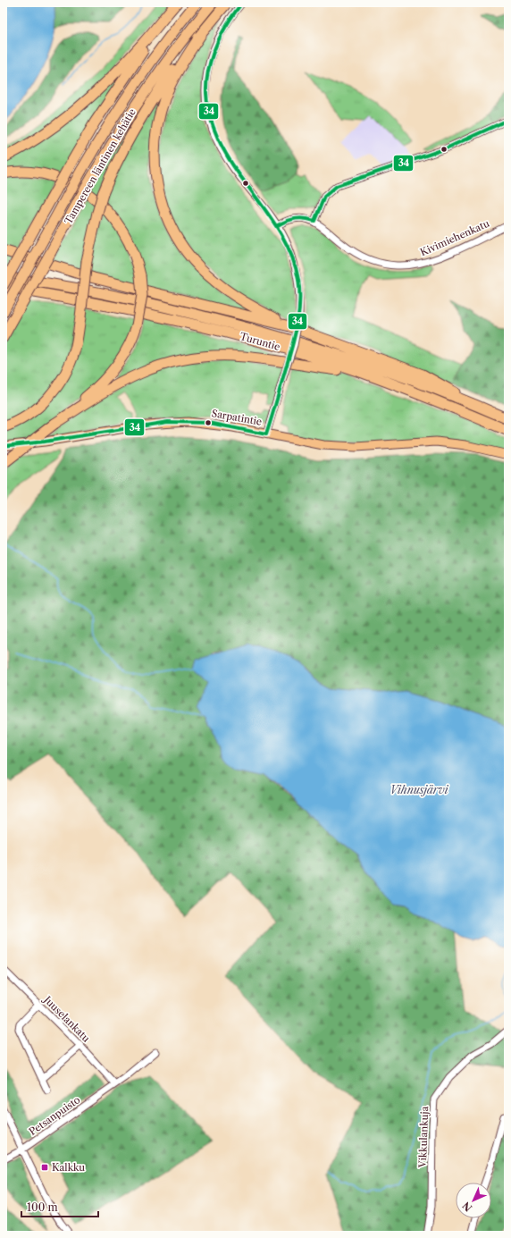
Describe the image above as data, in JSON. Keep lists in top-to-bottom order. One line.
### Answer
{"streets":{"highway":["Tampereen läntinen kehätie","Turuntie"],"main road":["Sarpatintie"],"street":["Kivimiehenkatu","Juuselankatu","Petsanpuisto","Vikkulankuja"]},"crossings":[["Juuselankatu","Petsanpuisto"]],"water":["Vihnusjärvi"],"places":{"transit":["Kalkku"]},"lines":["transit line 34"],"scale_bar":"100 m","north":"bottom left"}
